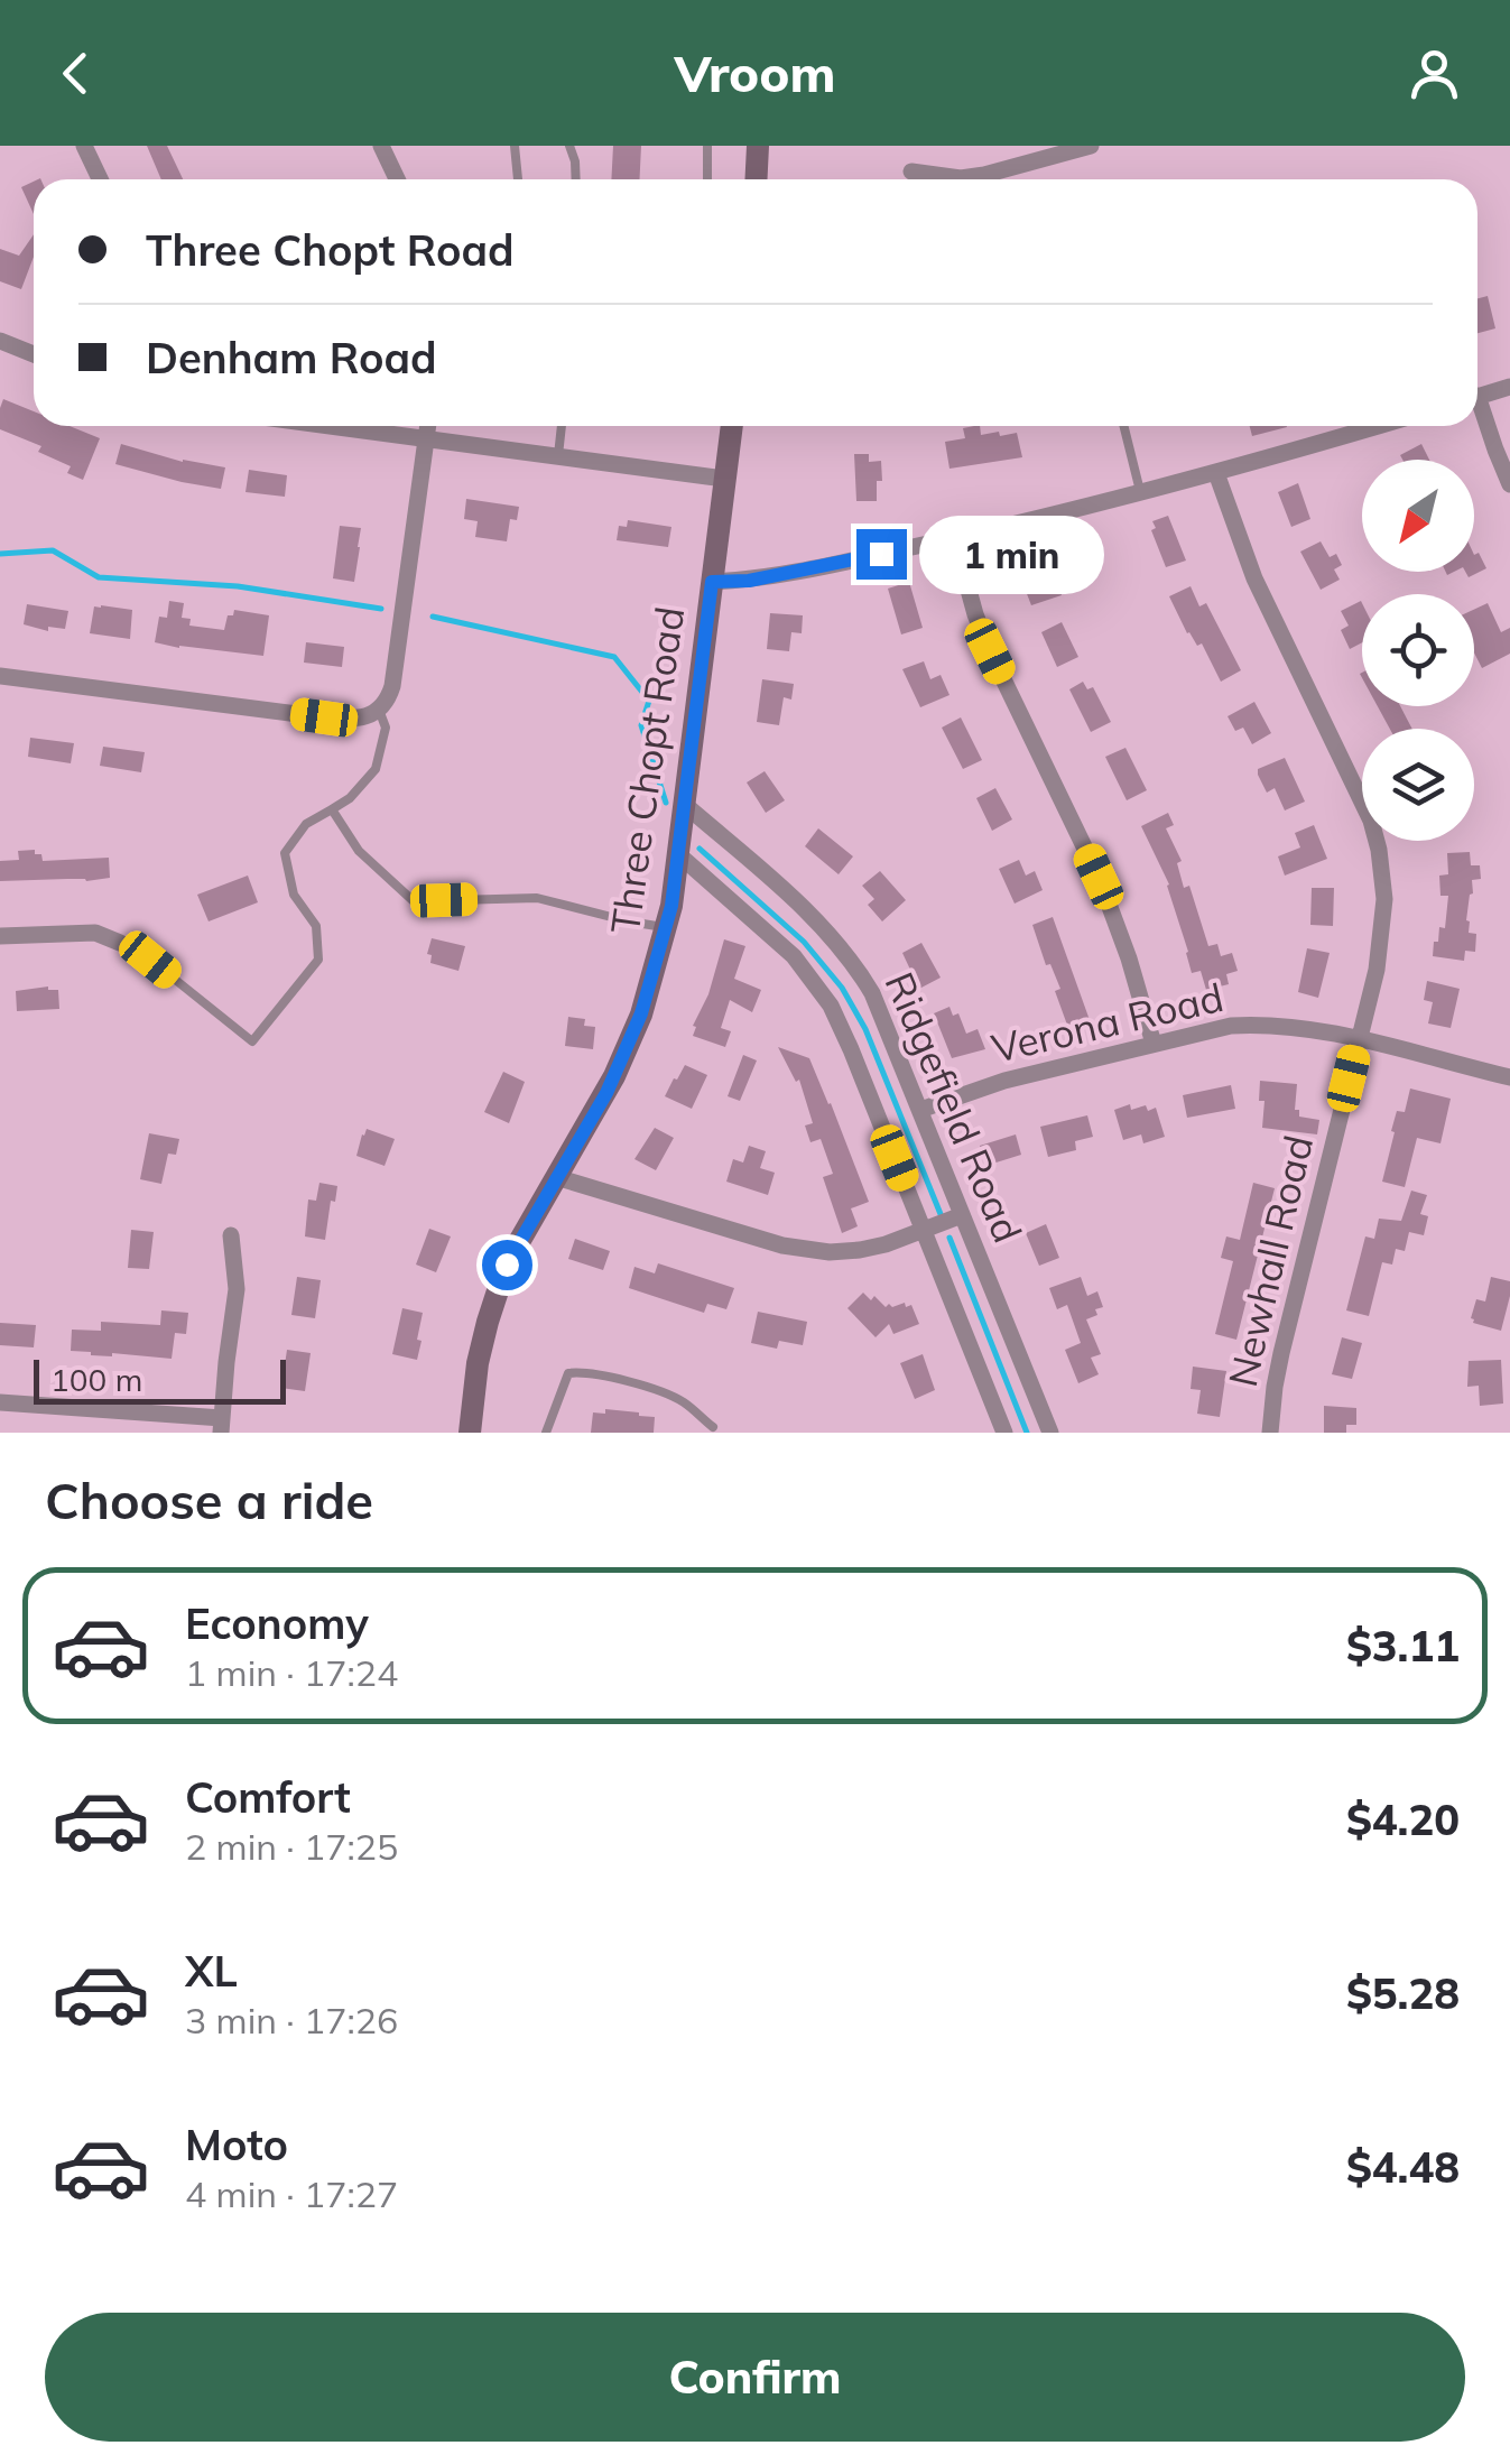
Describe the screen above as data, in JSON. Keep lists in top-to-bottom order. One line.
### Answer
{"streets":{"main road":["Three Chopt Road"],"street":["Verona Road","Ridgefield Road","Newhall Road"]},"crossings":[["Three Chopt Road","Ridgefield Road"],["Verona Road","Ridgefield Road"],["Verona Road","Newhall Road"]],"scale_bar":"100 m","north":"bottom left","page":{"header":"Vroom","banner":["Three Chopt Road","Denham Road"],"bubble":"1 min","scale":"100 m","heading":"Choose a ride","list":[{"name":"Economy","note":"1 min · 17:24","value":"$3.11"},{"name":"Comfort","note":"2 min · 17:25","value":"$4.20"},{"name":"XL","note":"3 min · 17:26","value":"$5.28"},{"name":"Moto","note":"4 min · 17:27","value":"$4.48"}],"buttons":"Confirm"}}
